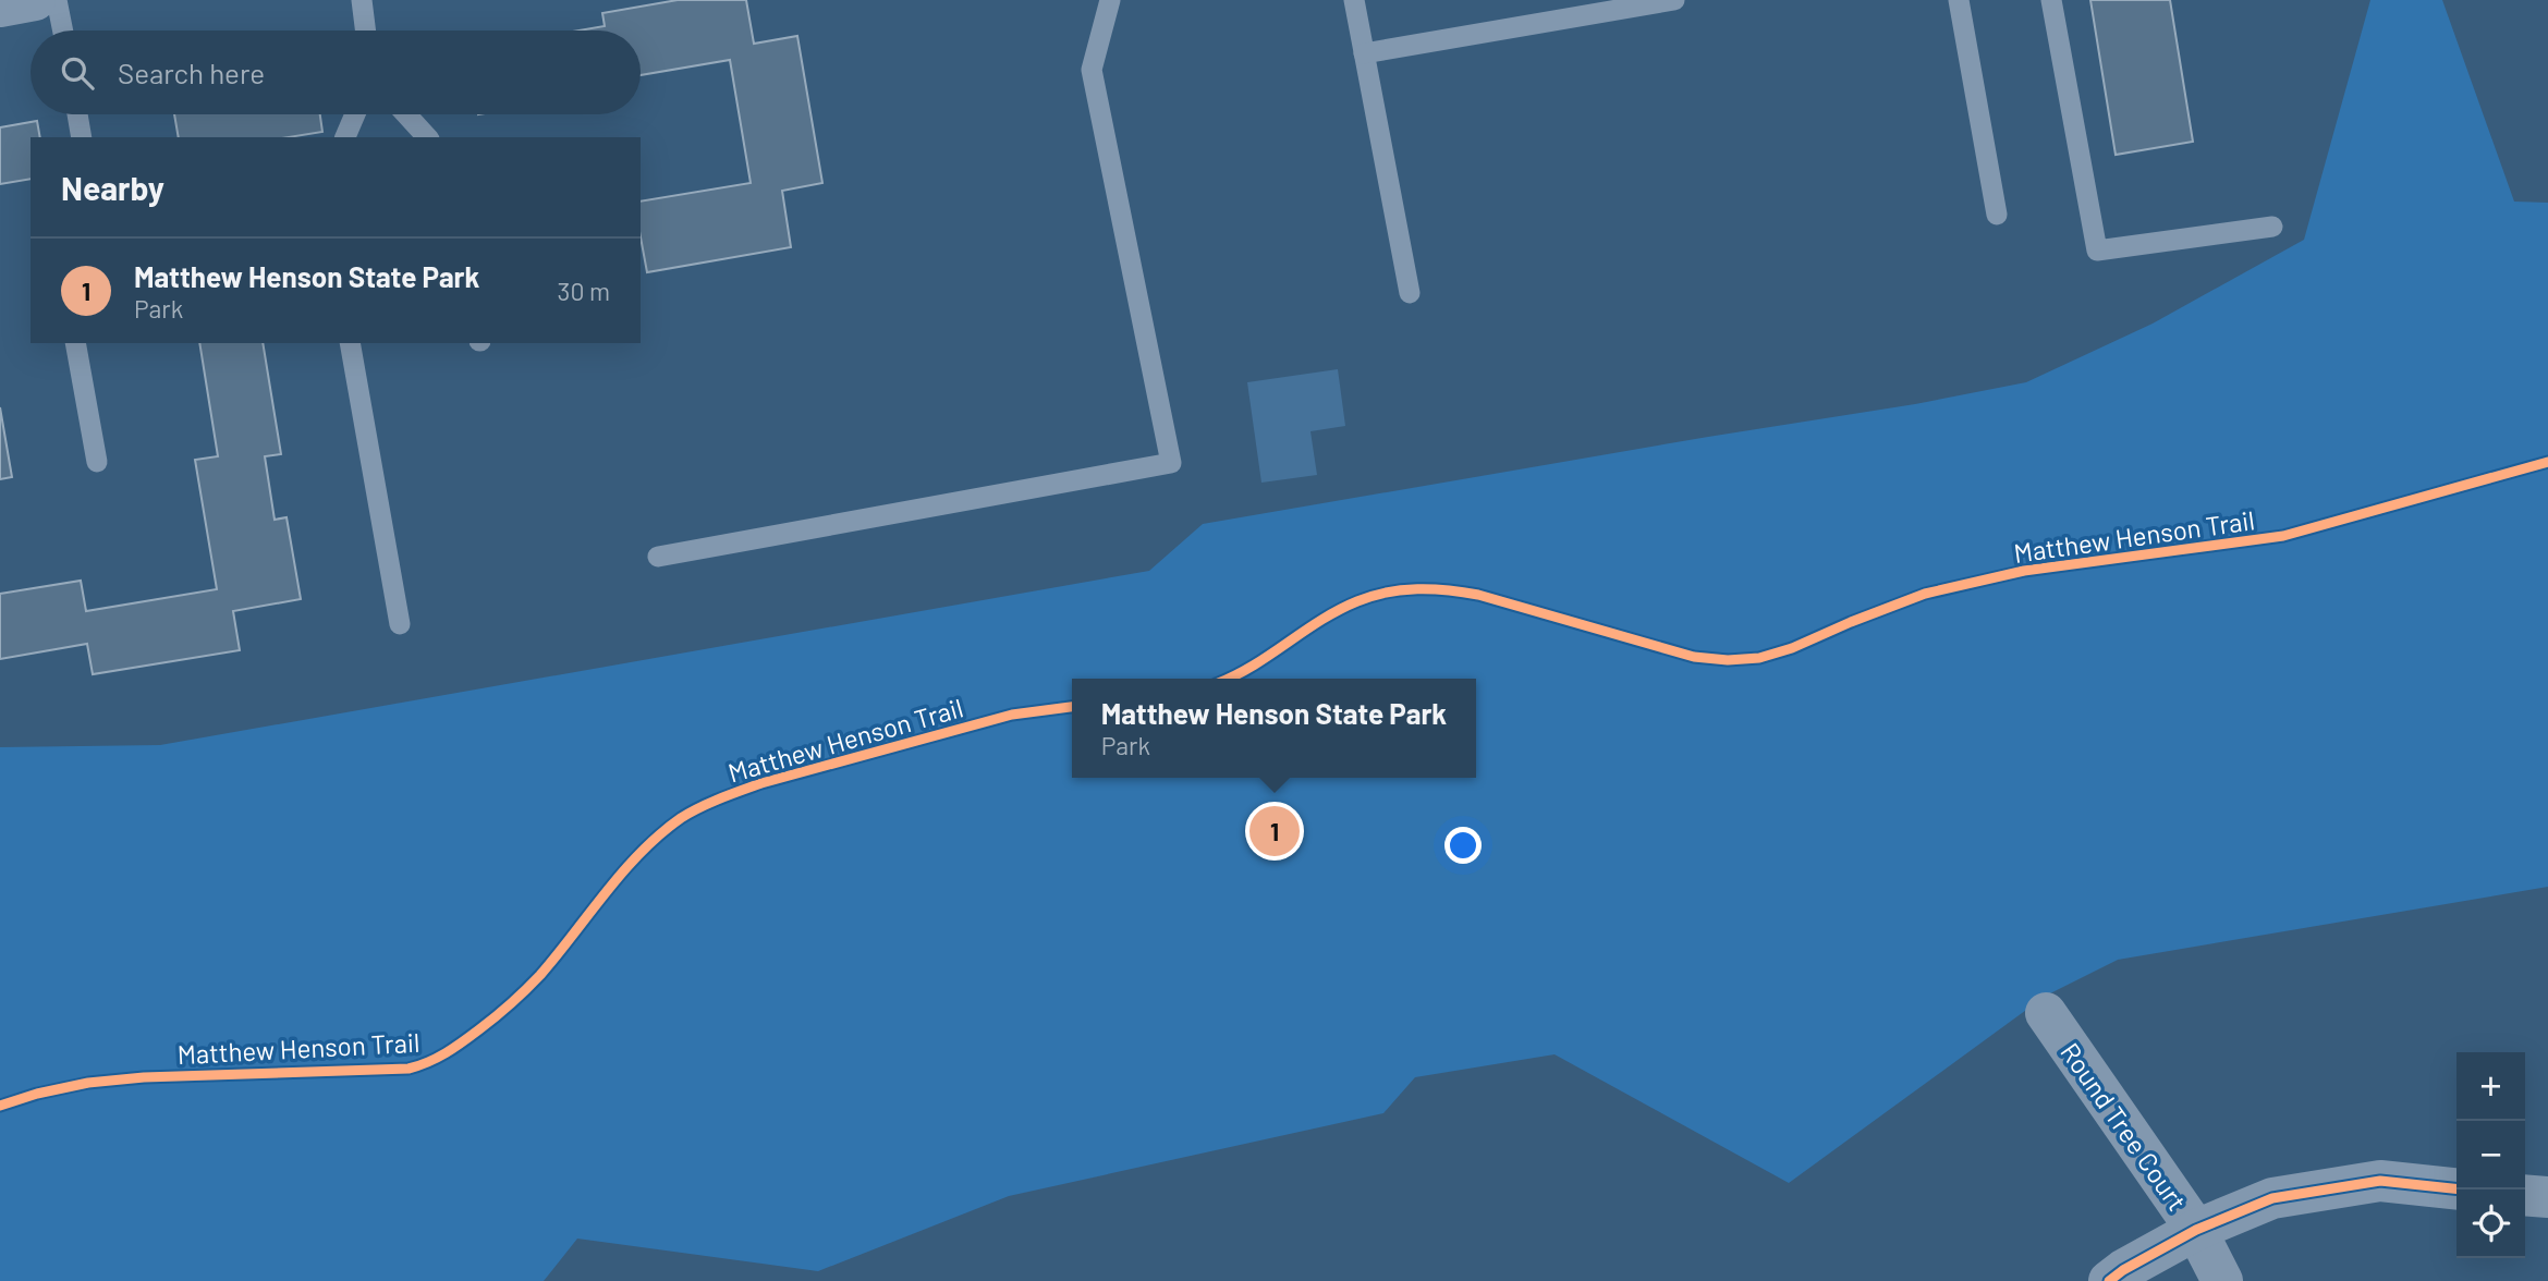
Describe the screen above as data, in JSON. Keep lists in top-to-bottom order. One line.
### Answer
{"streets":{"street":["Round Tree Court"],"cycle path":["Matthew Henson Trail"]},"page":{"search":"Search here","heading":"Nearby","list":[{"mark":"1","name":"Matthew Henson State Park","note":"Park","value":"30 m"}],"popup":["Matthew Henson State Park","Park"],"pins":"1","map_buttons":["+","−"]}}
